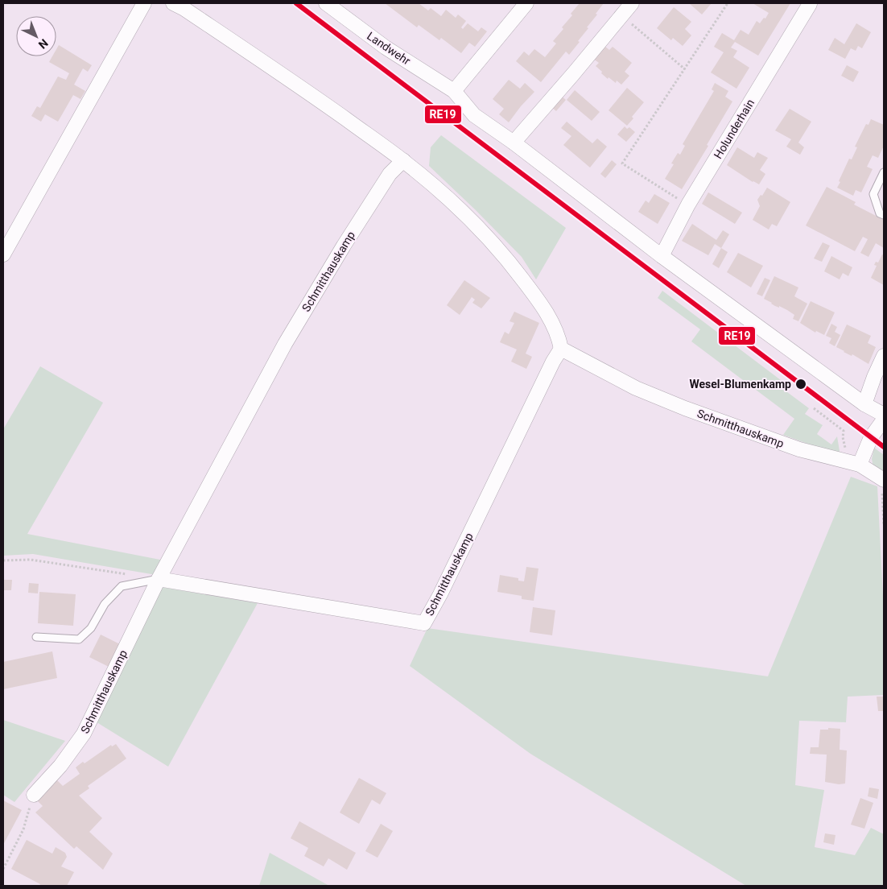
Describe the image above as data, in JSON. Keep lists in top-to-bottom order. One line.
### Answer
{"streets":{"street":["Landwehr","Holunderhain","Schmitthauskamp"]},"places":["Wesel-Blumenkamp"],"lines":["transit line RE19"],"north":"bottom right"}
